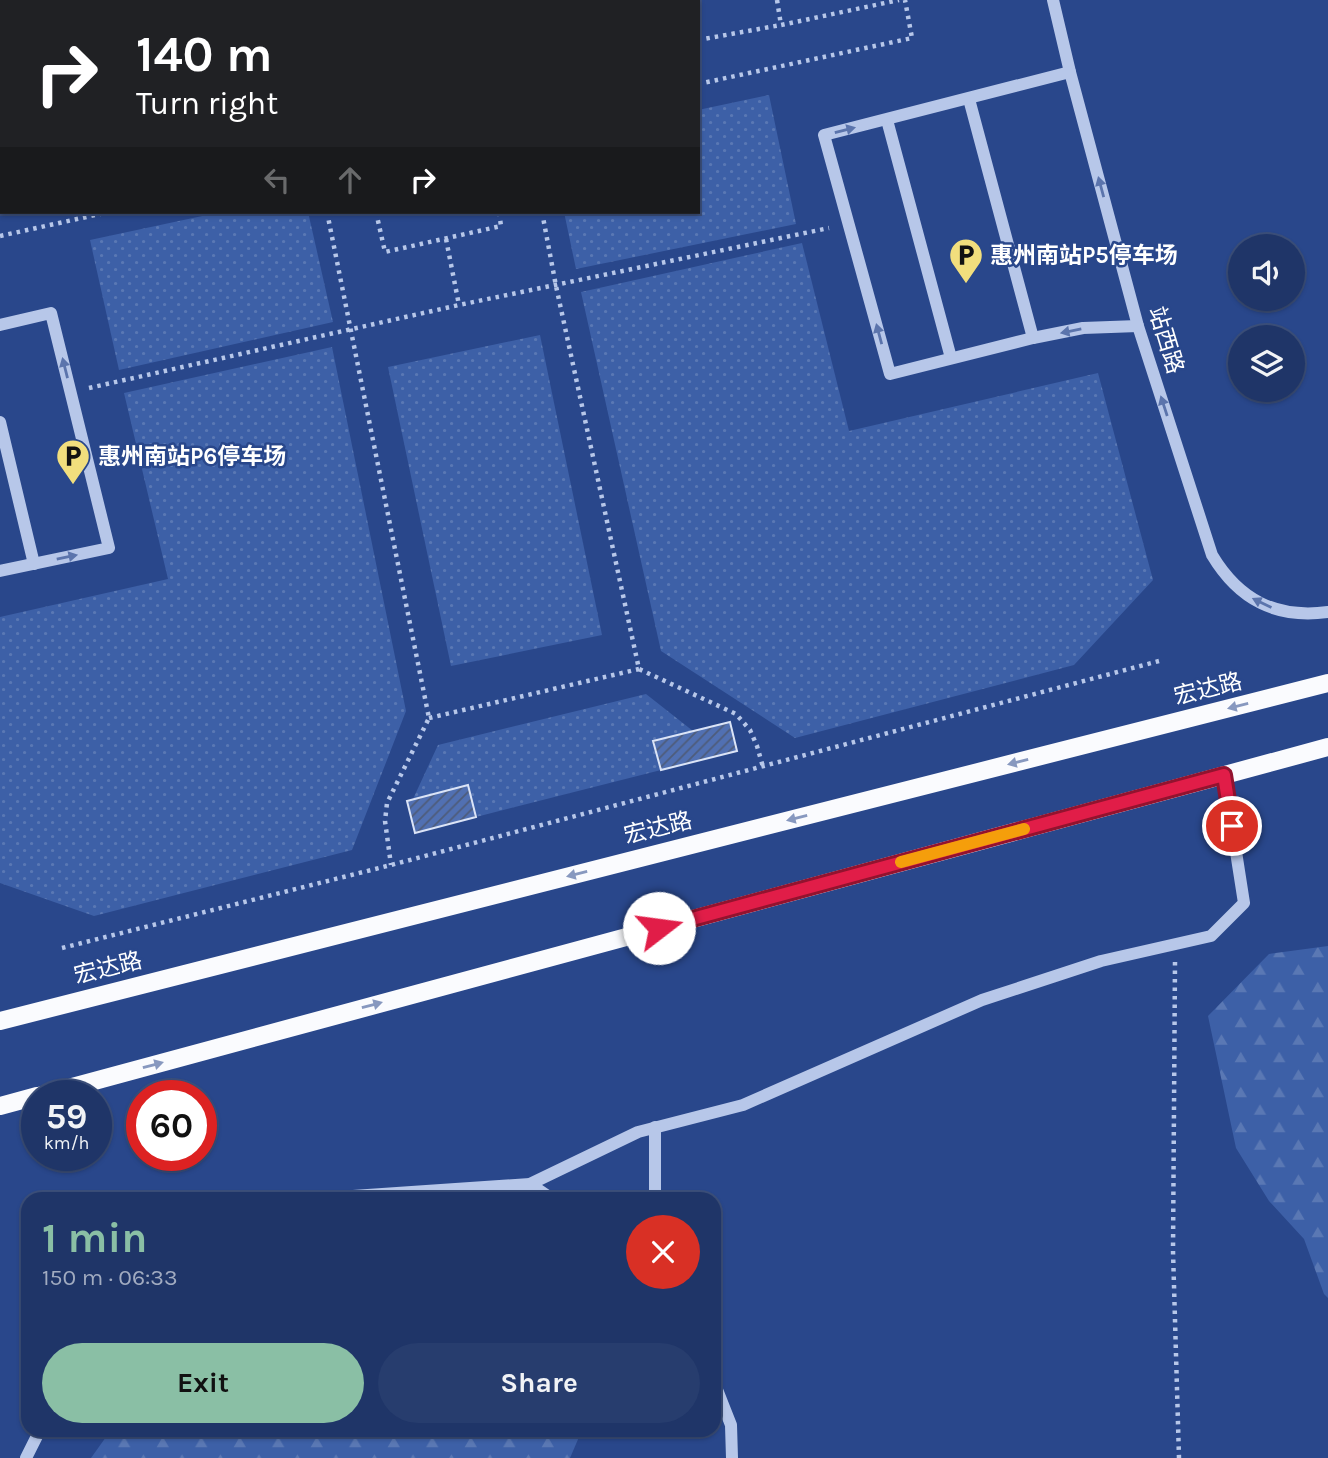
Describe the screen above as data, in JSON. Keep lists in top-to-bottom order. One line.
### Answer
{"streets":{"main road":["宏达路"],"street":["站西路"]},"places":{"parking":["惠州南站P5停车场","惠州南站P6停车场"]},"page":{"turn":["140 m","Turn right"],"speed":"59 km/h","limit":"60","heading":["1 min","150 m · 06:33"],"buttons":["Exit","Share"]}}
